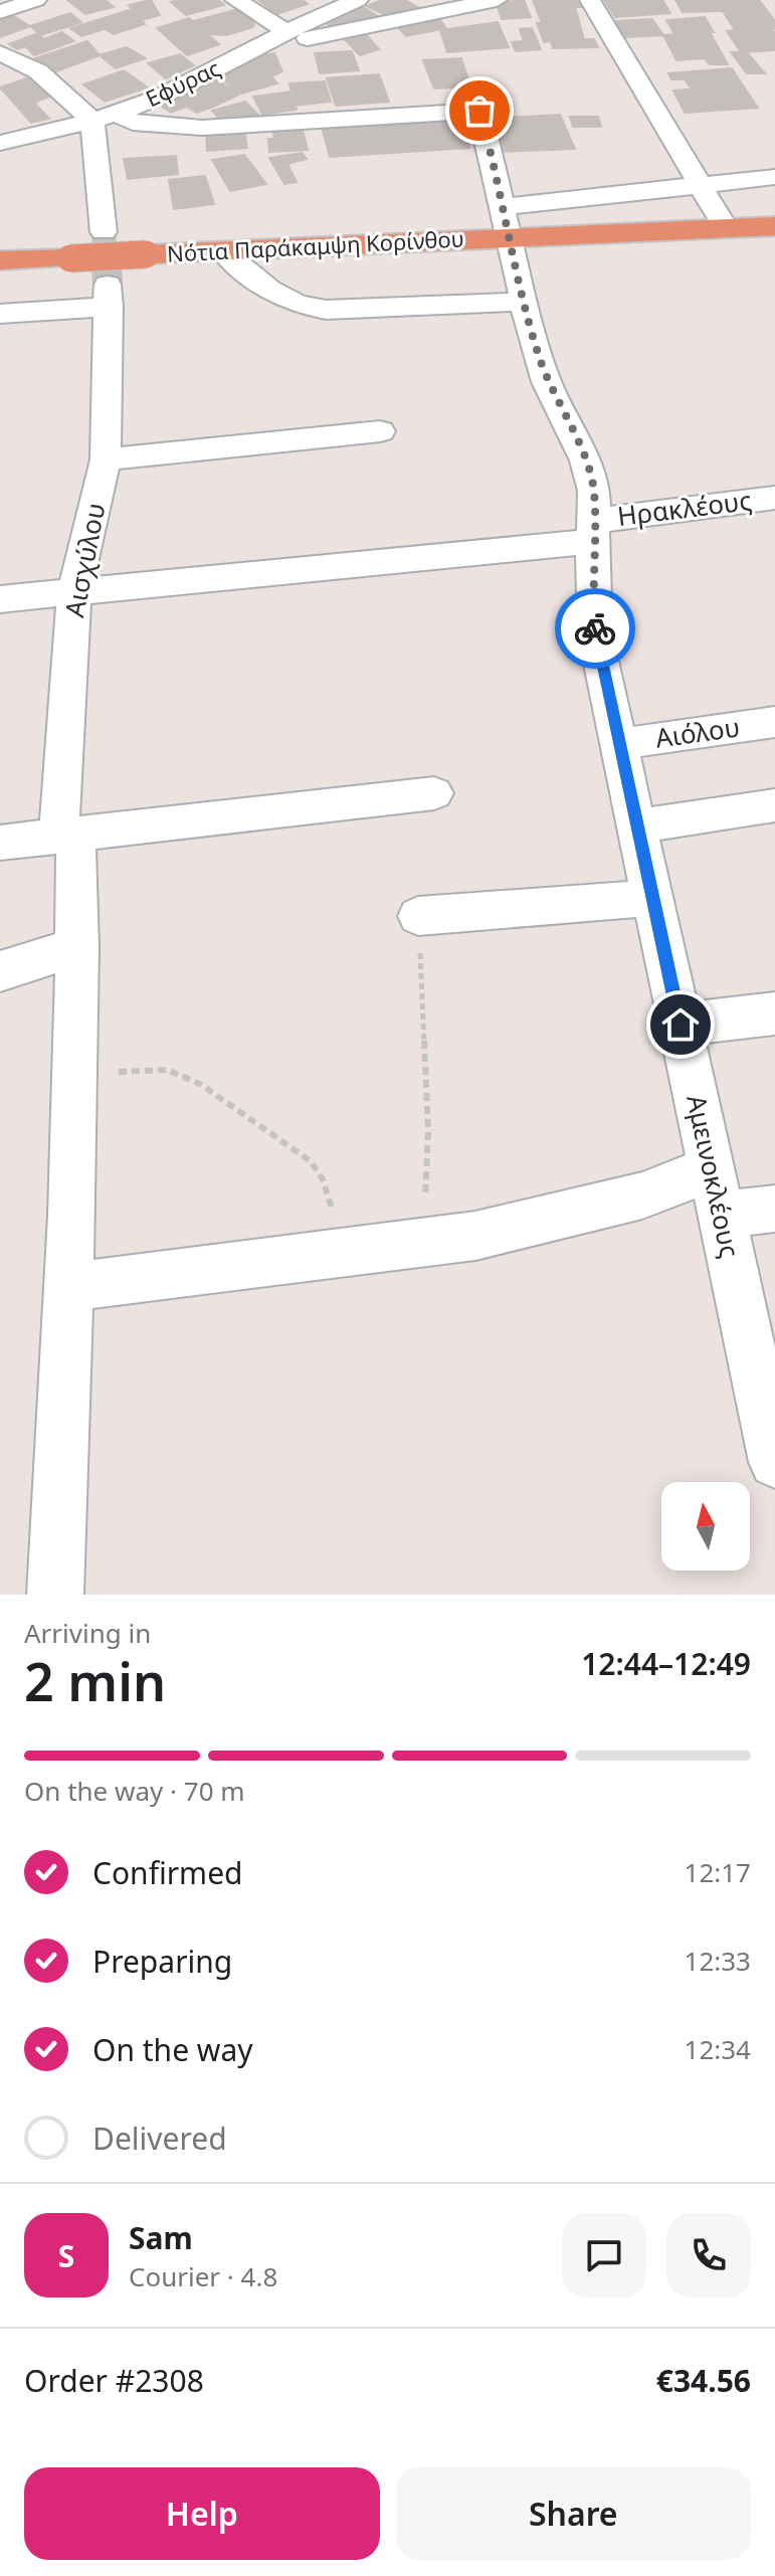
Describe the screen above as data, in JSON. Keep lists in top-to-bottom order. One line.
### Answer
{"streets":{"highway":["Νότια Παράκαμψη Κορίνθου"],"street":["Εφύρας","Ηρακλέους","Αισχύλου","Αιόλου","Αμεινοκλέους"]},"crossings":[["Εφύρας","Αμεινοκλέους"],["Νότια Παράκαμψη Κορίνθου","Αμεινοκλέους"],["Ηρακλέους","Αισχύλου"],["Ηρακλέους","Αμεινοκλέους"],["Αιόλου","Αμεινοκλέους"]],"north":"top","page":{"heading":["2 min","Arriving in","12:44–12:49"],"panel":["Sam","Courier · 4.8","Order #2308","€34.56"],"bar":"On the way · 70 m","list":[["Confirmed","12:17"],["Preparing","12:33"],["On the way","12:34"],"Delivered"],"round":"S","buttons":["Help","Share"]}}
